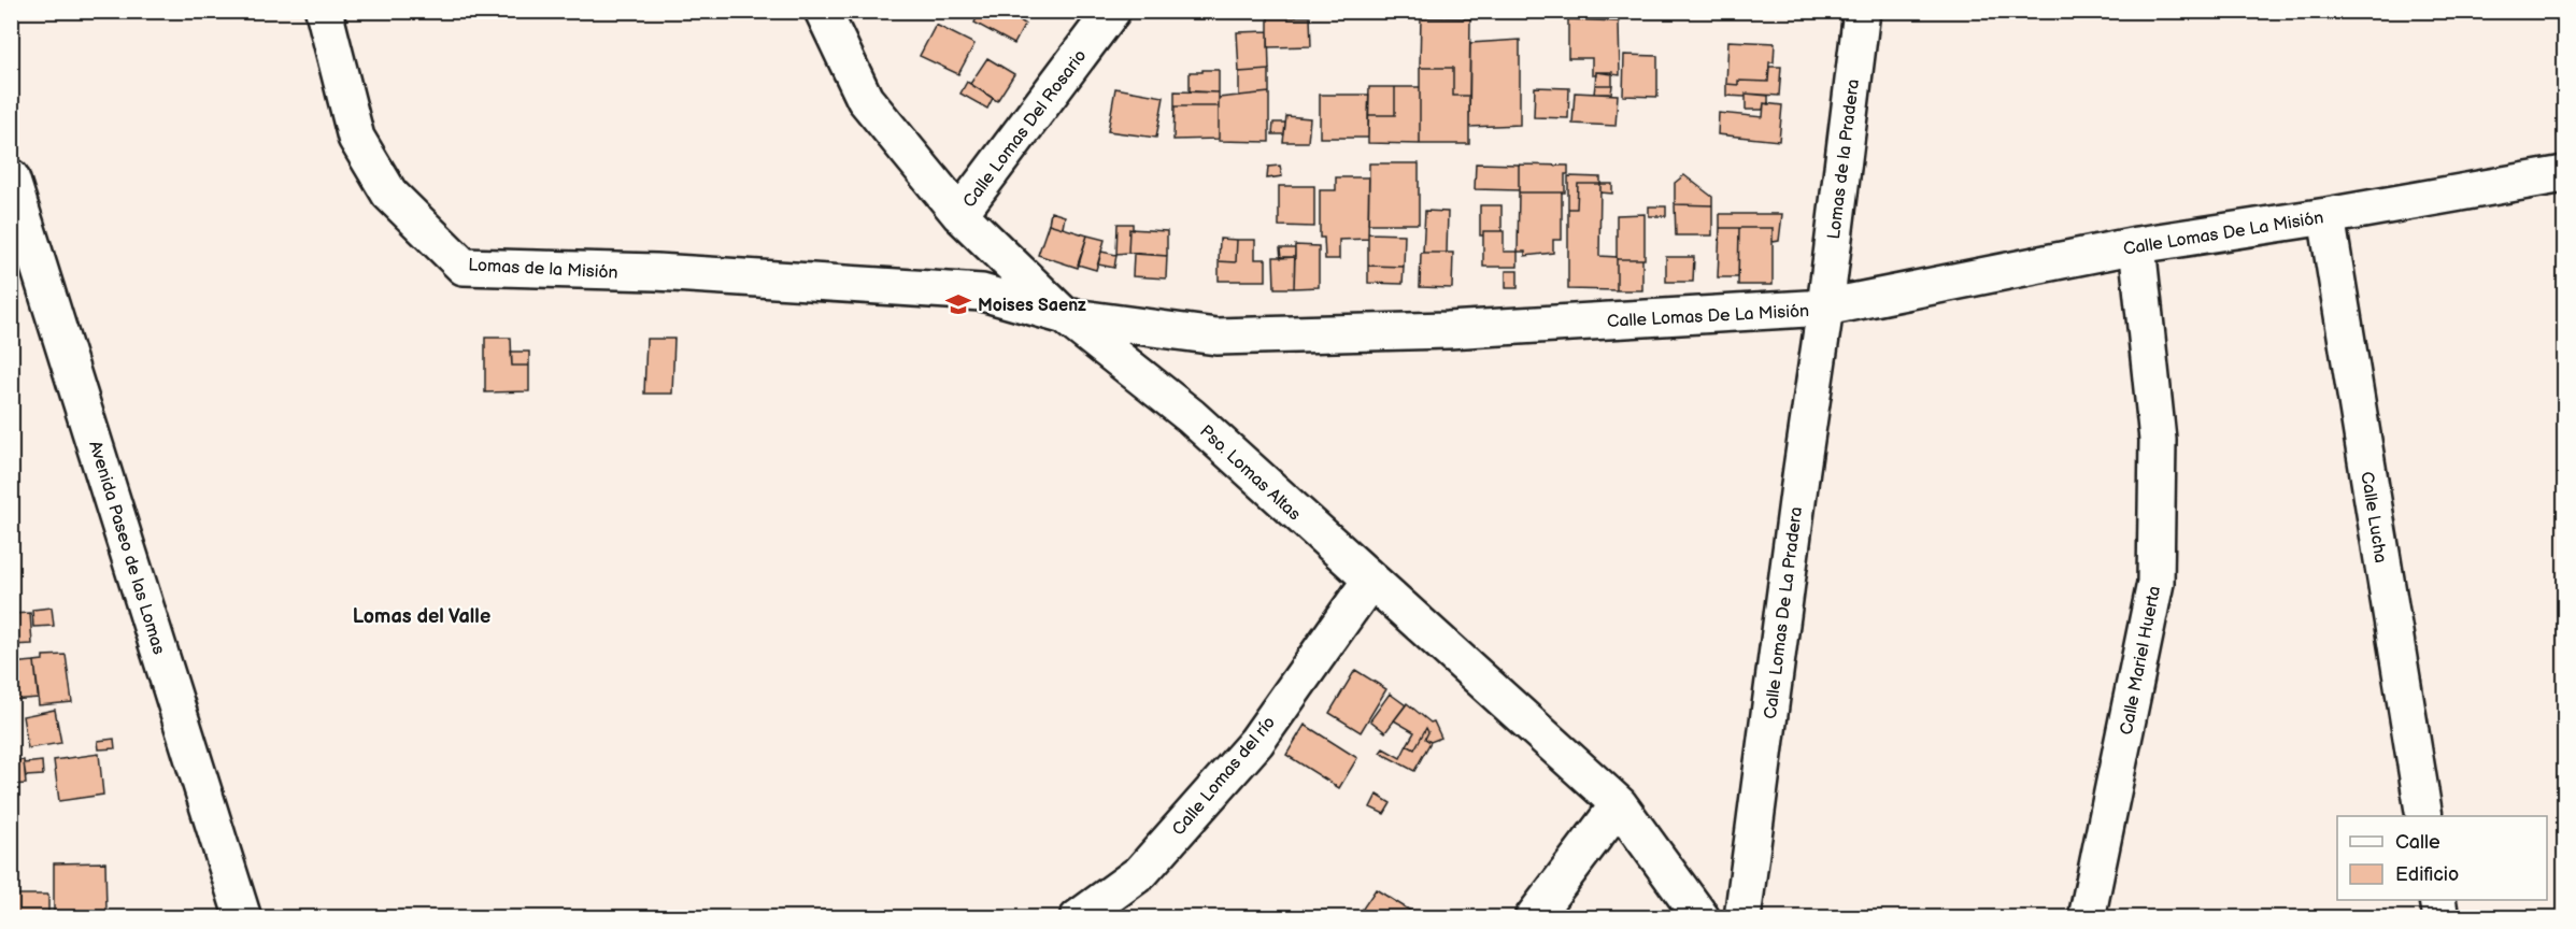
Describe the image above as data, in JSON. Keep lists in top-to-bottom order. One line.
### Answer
{"streets":{"street":["Calle Lomas Del Rosario","Lomas de la Pradera","Calle Lomas De La Misión","Lomas de la Misión","Pso. Lomas Altas","Calle Lucha","Avenida Paseo de las Lomas","Calle Lomas De La Pradera","Calle Mariel Huerta","Calle Lomas del río"]},"crossings":[["Calle Lomas Del Rosario","Pso. Lomas Altas"],["Lomas de la Pradera","Calle Lomas De La Misión"],["Lomas de la Pradera","Calle Lomas De La Pradera"],["Calle Lomas De La Misión","Lomas de la Misión"],["Calle Lomas De La Misión","Pso. Lomas Altas"],["Calle Lomas De La Misión","Calle Lucha"],["Calle Lomas De La Misión","Calle Lomas De La Pradera"],["Calle Lomas De La Misión","Calle Mariel Huerta"],["Pso. Lomas Altas","Calle Lomas del río"]],"districts":["Lomas del Valle"],"places":{"school or university":["Moises Saenz"]},"legend":["Calle","Edificio"]}
